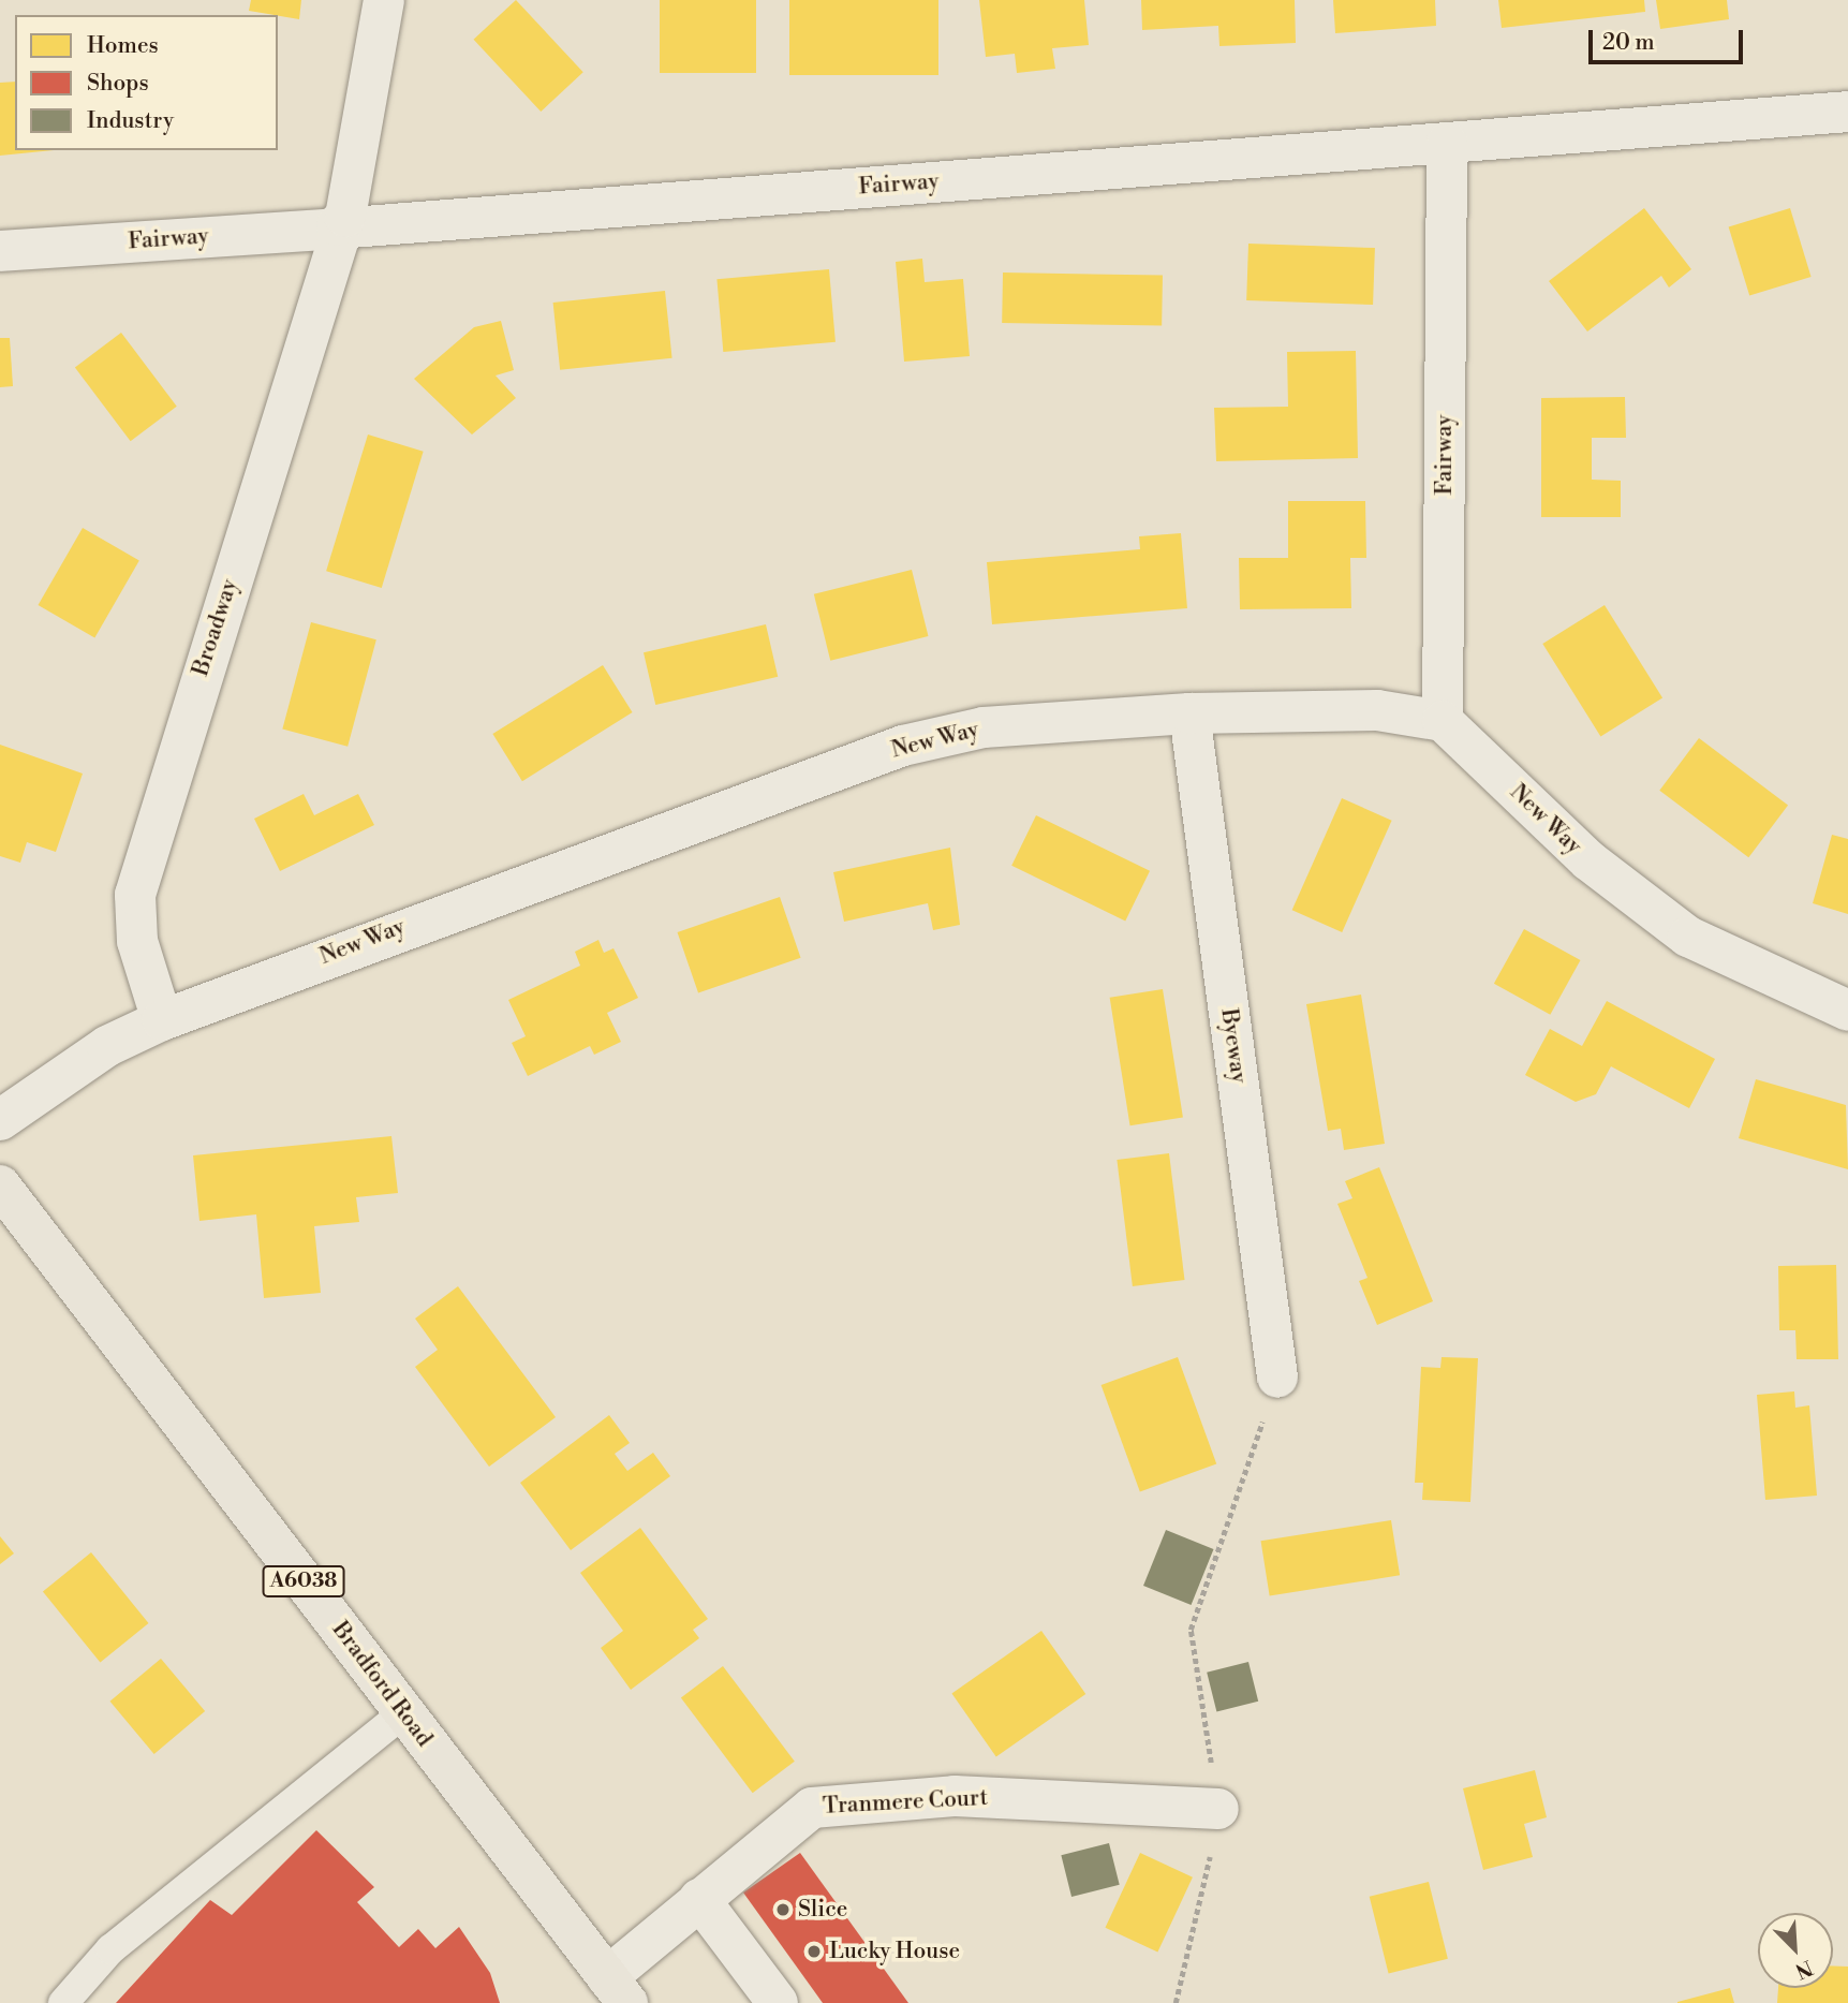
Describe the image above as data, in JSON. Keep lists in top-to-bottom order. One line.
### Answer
{"streets":{"main road":["A6038","Bradford Road"],"street":["Fairway","Broadway","New Way","Byeway","Tranmere Court"]},"crossings":[["Fairway","Broadway"],["Fairway","New Way"],["Broadway","New Way"],["New Way","Byeway"],["Bradford Road","Tranmere Court"]],"places":["Slice","Lucky House"],"legend":["Homes","Shops","Industry"],"scale_bar":"20 m","north":"bottom right"}
